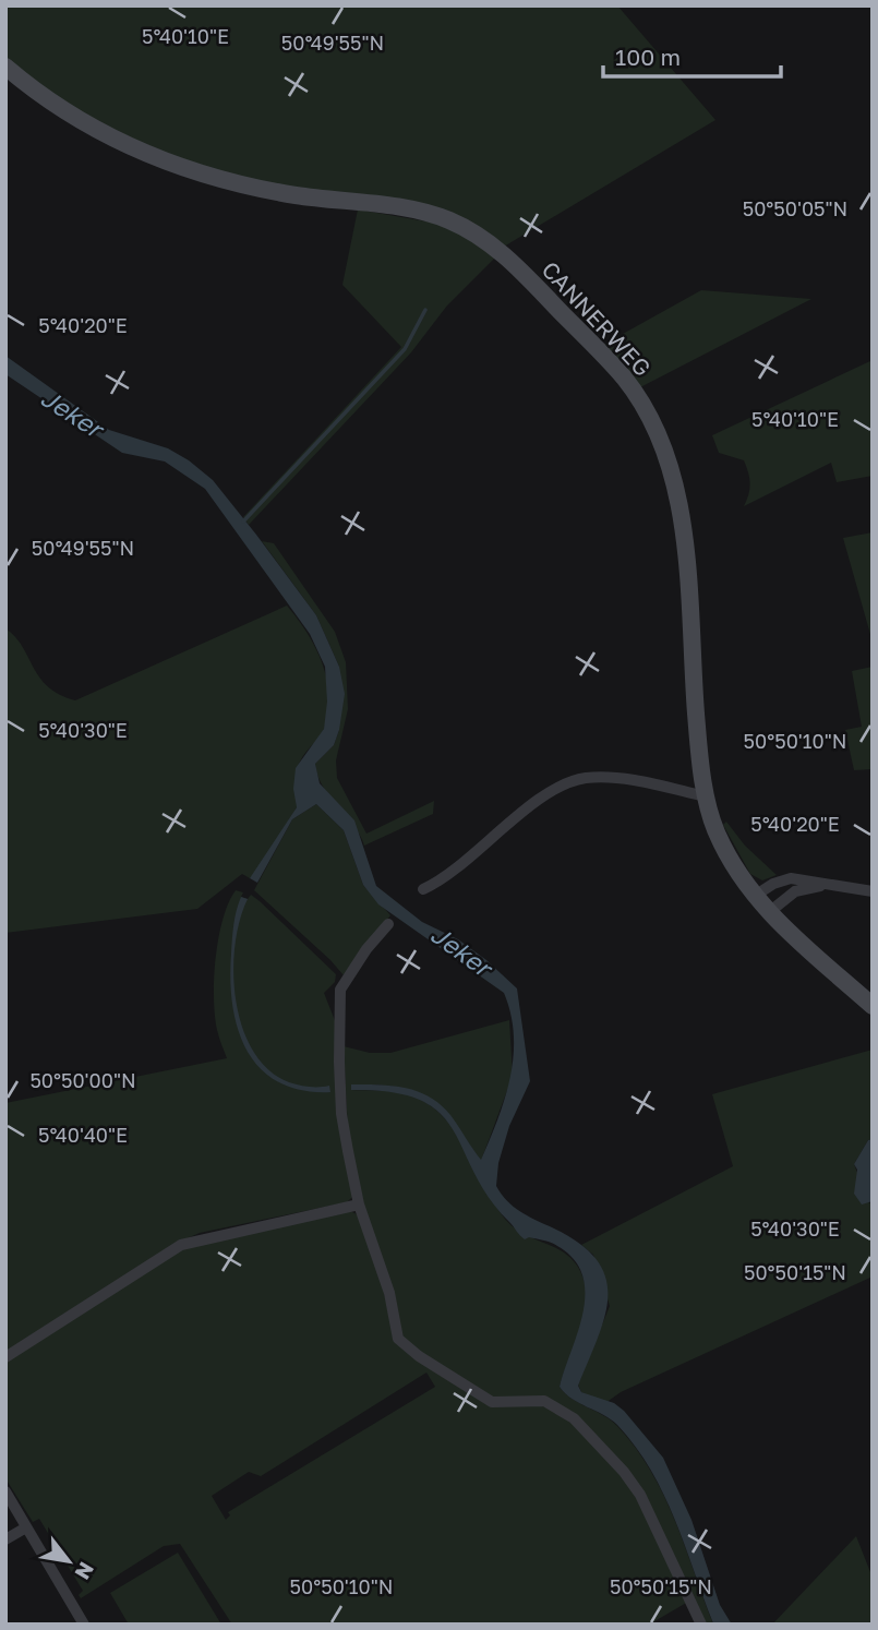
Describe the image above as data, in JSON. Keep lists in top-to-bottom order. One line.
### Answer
{"streets":{"main road":["CANNERWEG"]},"water":["Jeker"],"scale_bar":"100 m","north":"bottom right","coordinates":["5°40'10\"E","50°49'55\"N","50°50'05\"N","5°40'20\"E","5°40'30\"E","50°50'10\"N","50°50'00\"N","5°40'40\"E","50°50'15\"N"]}
